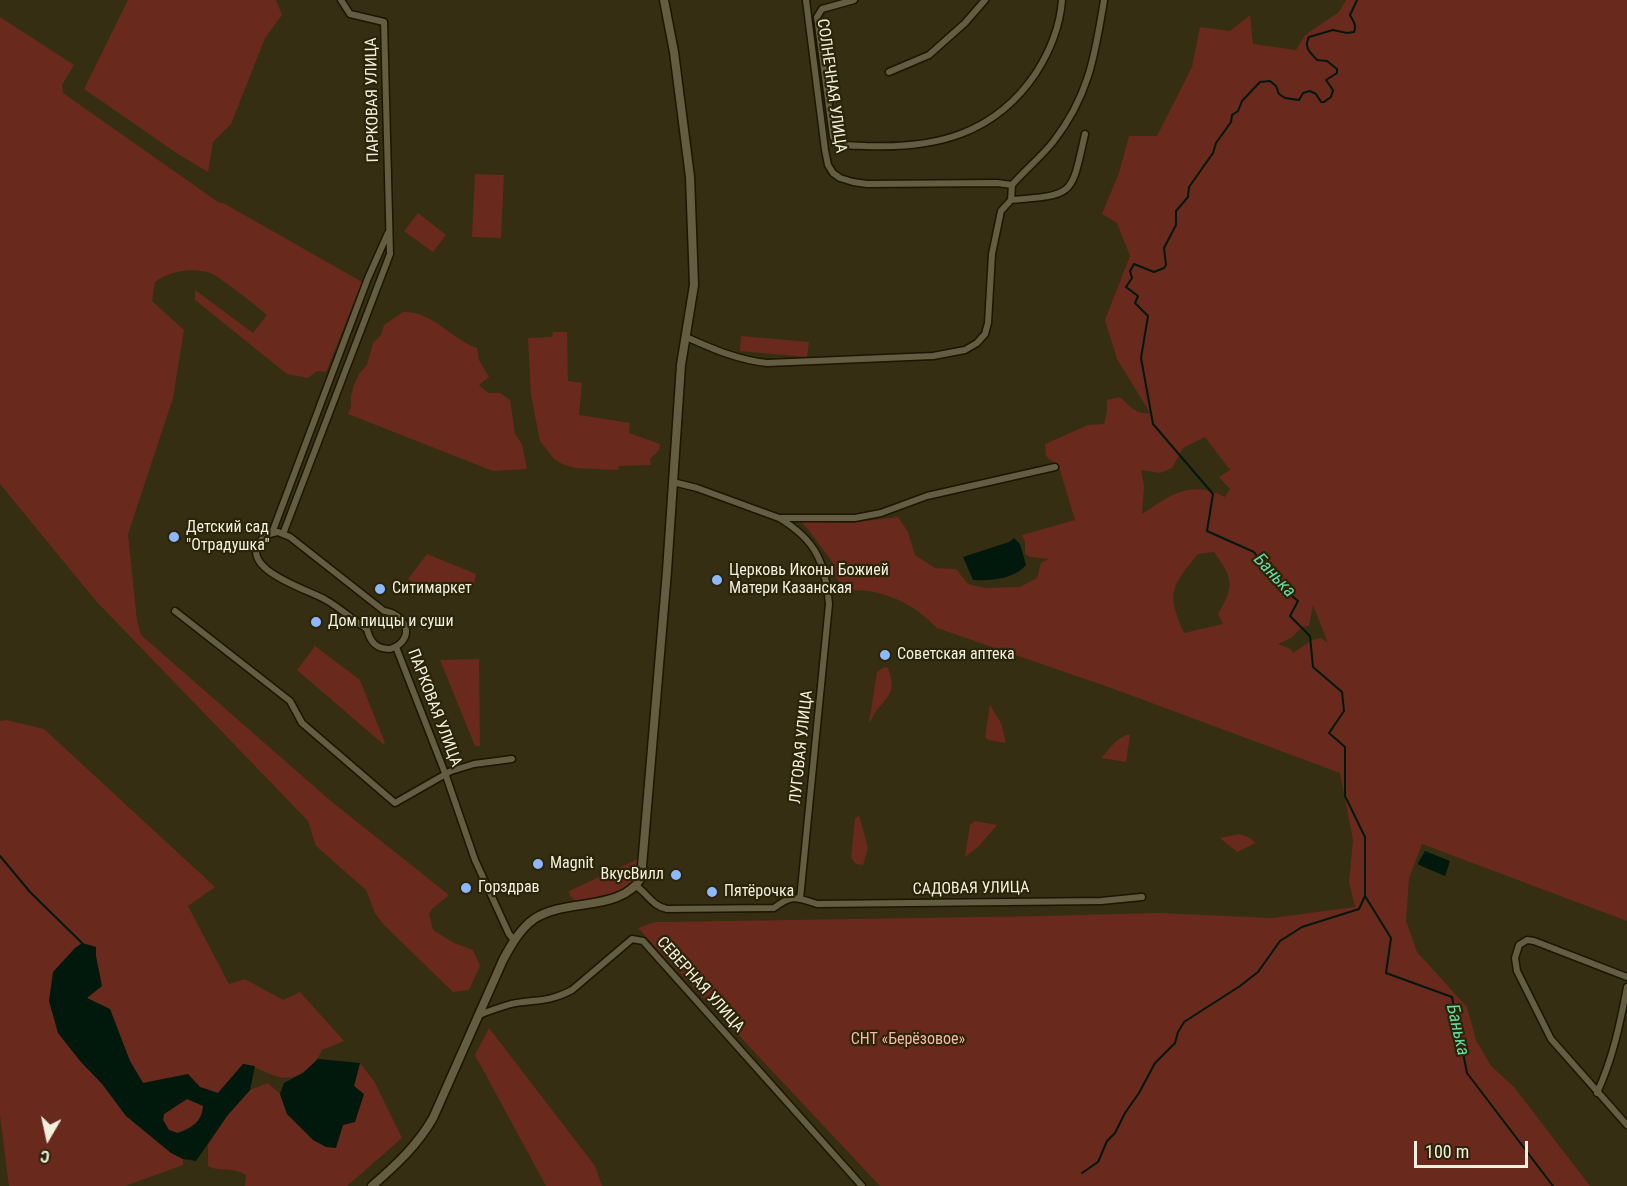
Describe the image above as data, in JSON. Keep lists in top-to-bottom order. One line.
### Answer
{"streets":{"street":["СОЛНЕЧНАЯ УЛИЦА","ПАРКОВАЯ УЛИЦА","ЛУГОВАЯ УЛИЦА","САДОВАЯ УЛИЦА","СЕВЕРНАЯ УЛИЦА"]},"crossings":[["ЛУГОВАЯ УЛИЦА","САДОВАЯ УЛИЦА"]],"water":["Банька"],"parks":["СНТ «Берёзовое»"],"places":["Детский сад \"Отрадушка\"","Церковь Иконы Божией Матери Казанская","Ситимаркет","Дом пиццы и суши","Советская аптека","Magnit","ВкусВилл","Горздрав","Пятёрочка"],"scale_bar":"100 m","north":"bottom"}
